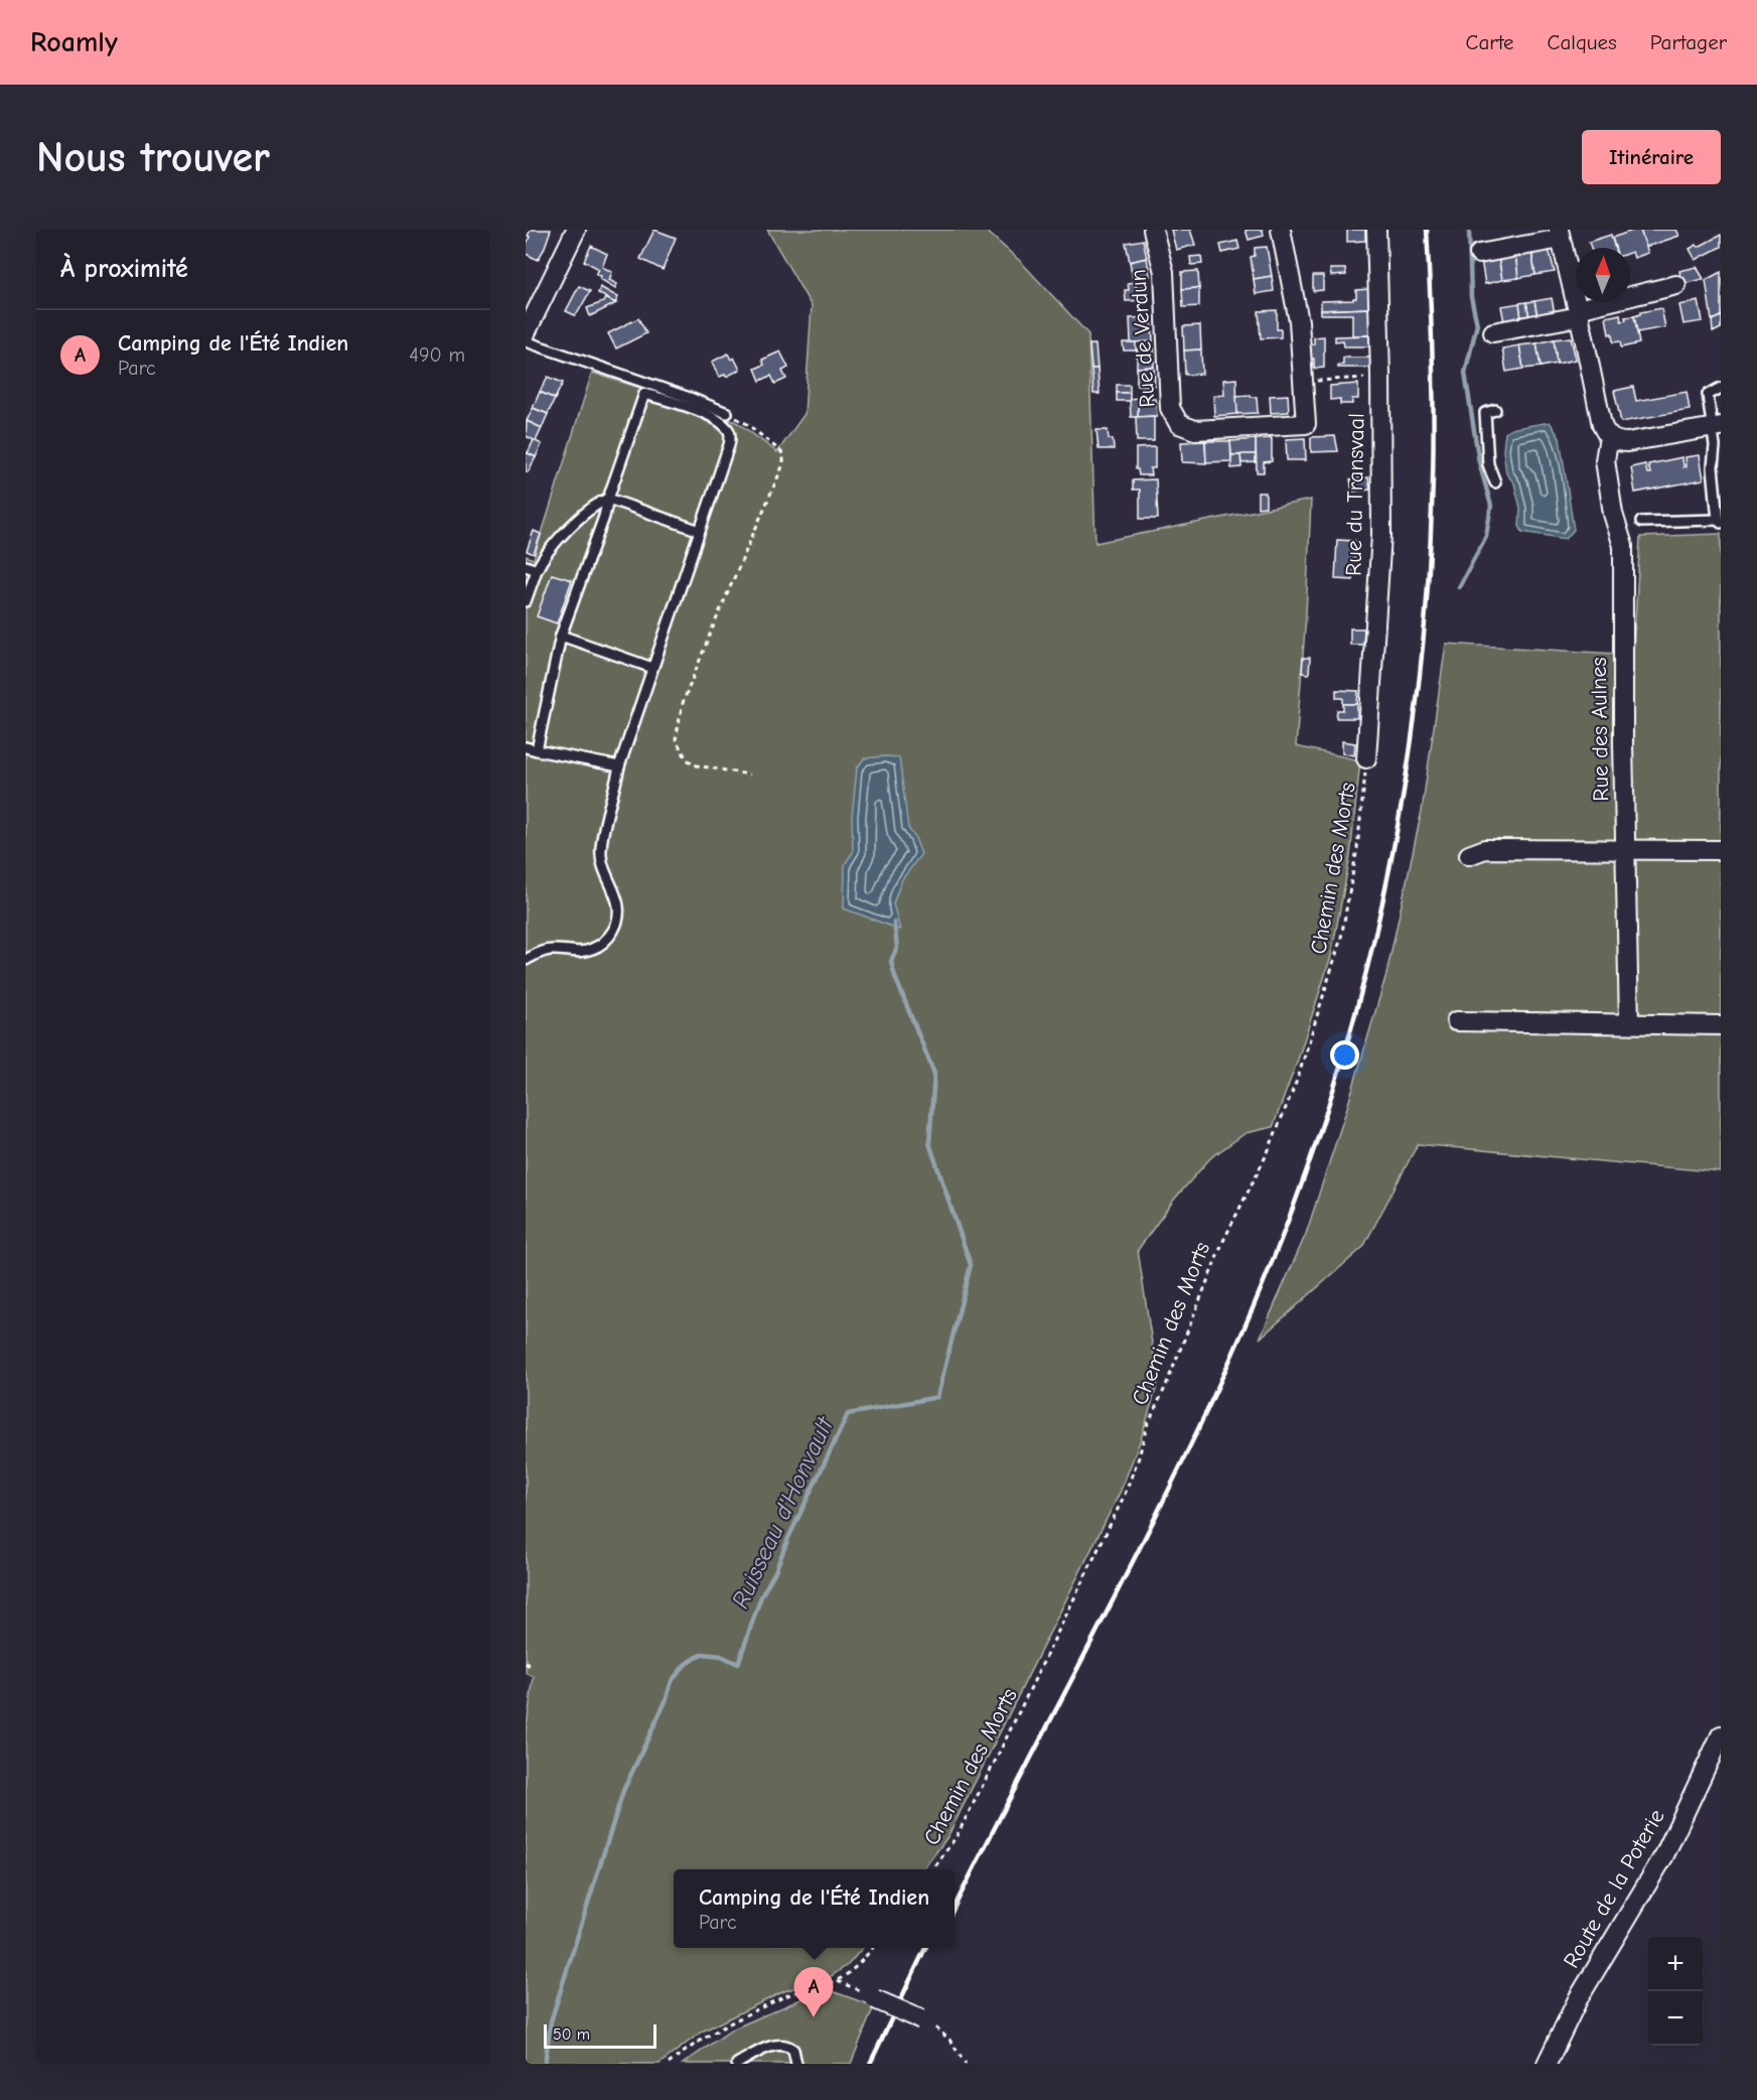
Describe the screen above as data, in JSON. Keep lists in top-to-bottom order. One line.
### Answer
{"streets":{"street":["Rue de Verdun","Rue du Transvaal","Rue des Aulnes","Route de la Poterie"],"path":["Chemin des Morts"]},"crossings":[["Rue du Transvaal","Chemin des Morts"]],"water":["Ruisseau d'Honvault"],"scale_bar":"50 m","north":"top","page":{"header":"Roamly","nav":["Carte","Calques","Partager"],"buttons":"Itinéraire","title":"Nous trouver","heading":"À proximité","list":[{"mark":"A","name":"Camping de l'Été Indien","note":"Parc","value":"490 m"}],"popup":["Camping de l'Été Indien","Parc"],"map_buttons":["+","−"],"pins":"A","scale":"50 m"}}
